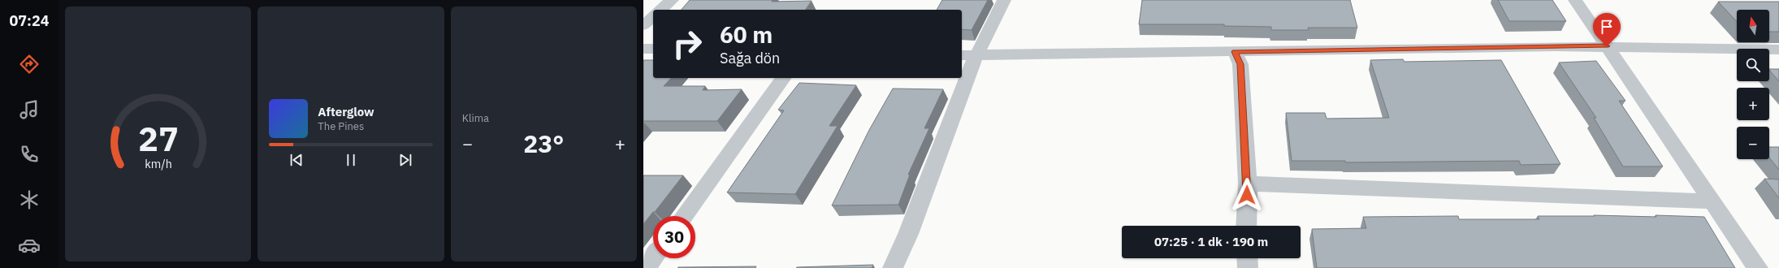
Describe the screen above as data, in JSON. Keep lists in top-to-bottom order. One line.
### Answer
{"north":"top","page":{"tabs":"07:24","tile":"Klima","map_buttons":["+","−"],"turn":["60 m","Sağa dön"],"song":["Afterglow","The Pines"],"heat":["−","23°","+"],"limit":"30","trip":"07:25 · 1 dk · 190 m","gauge":["27","km/h"]}}
